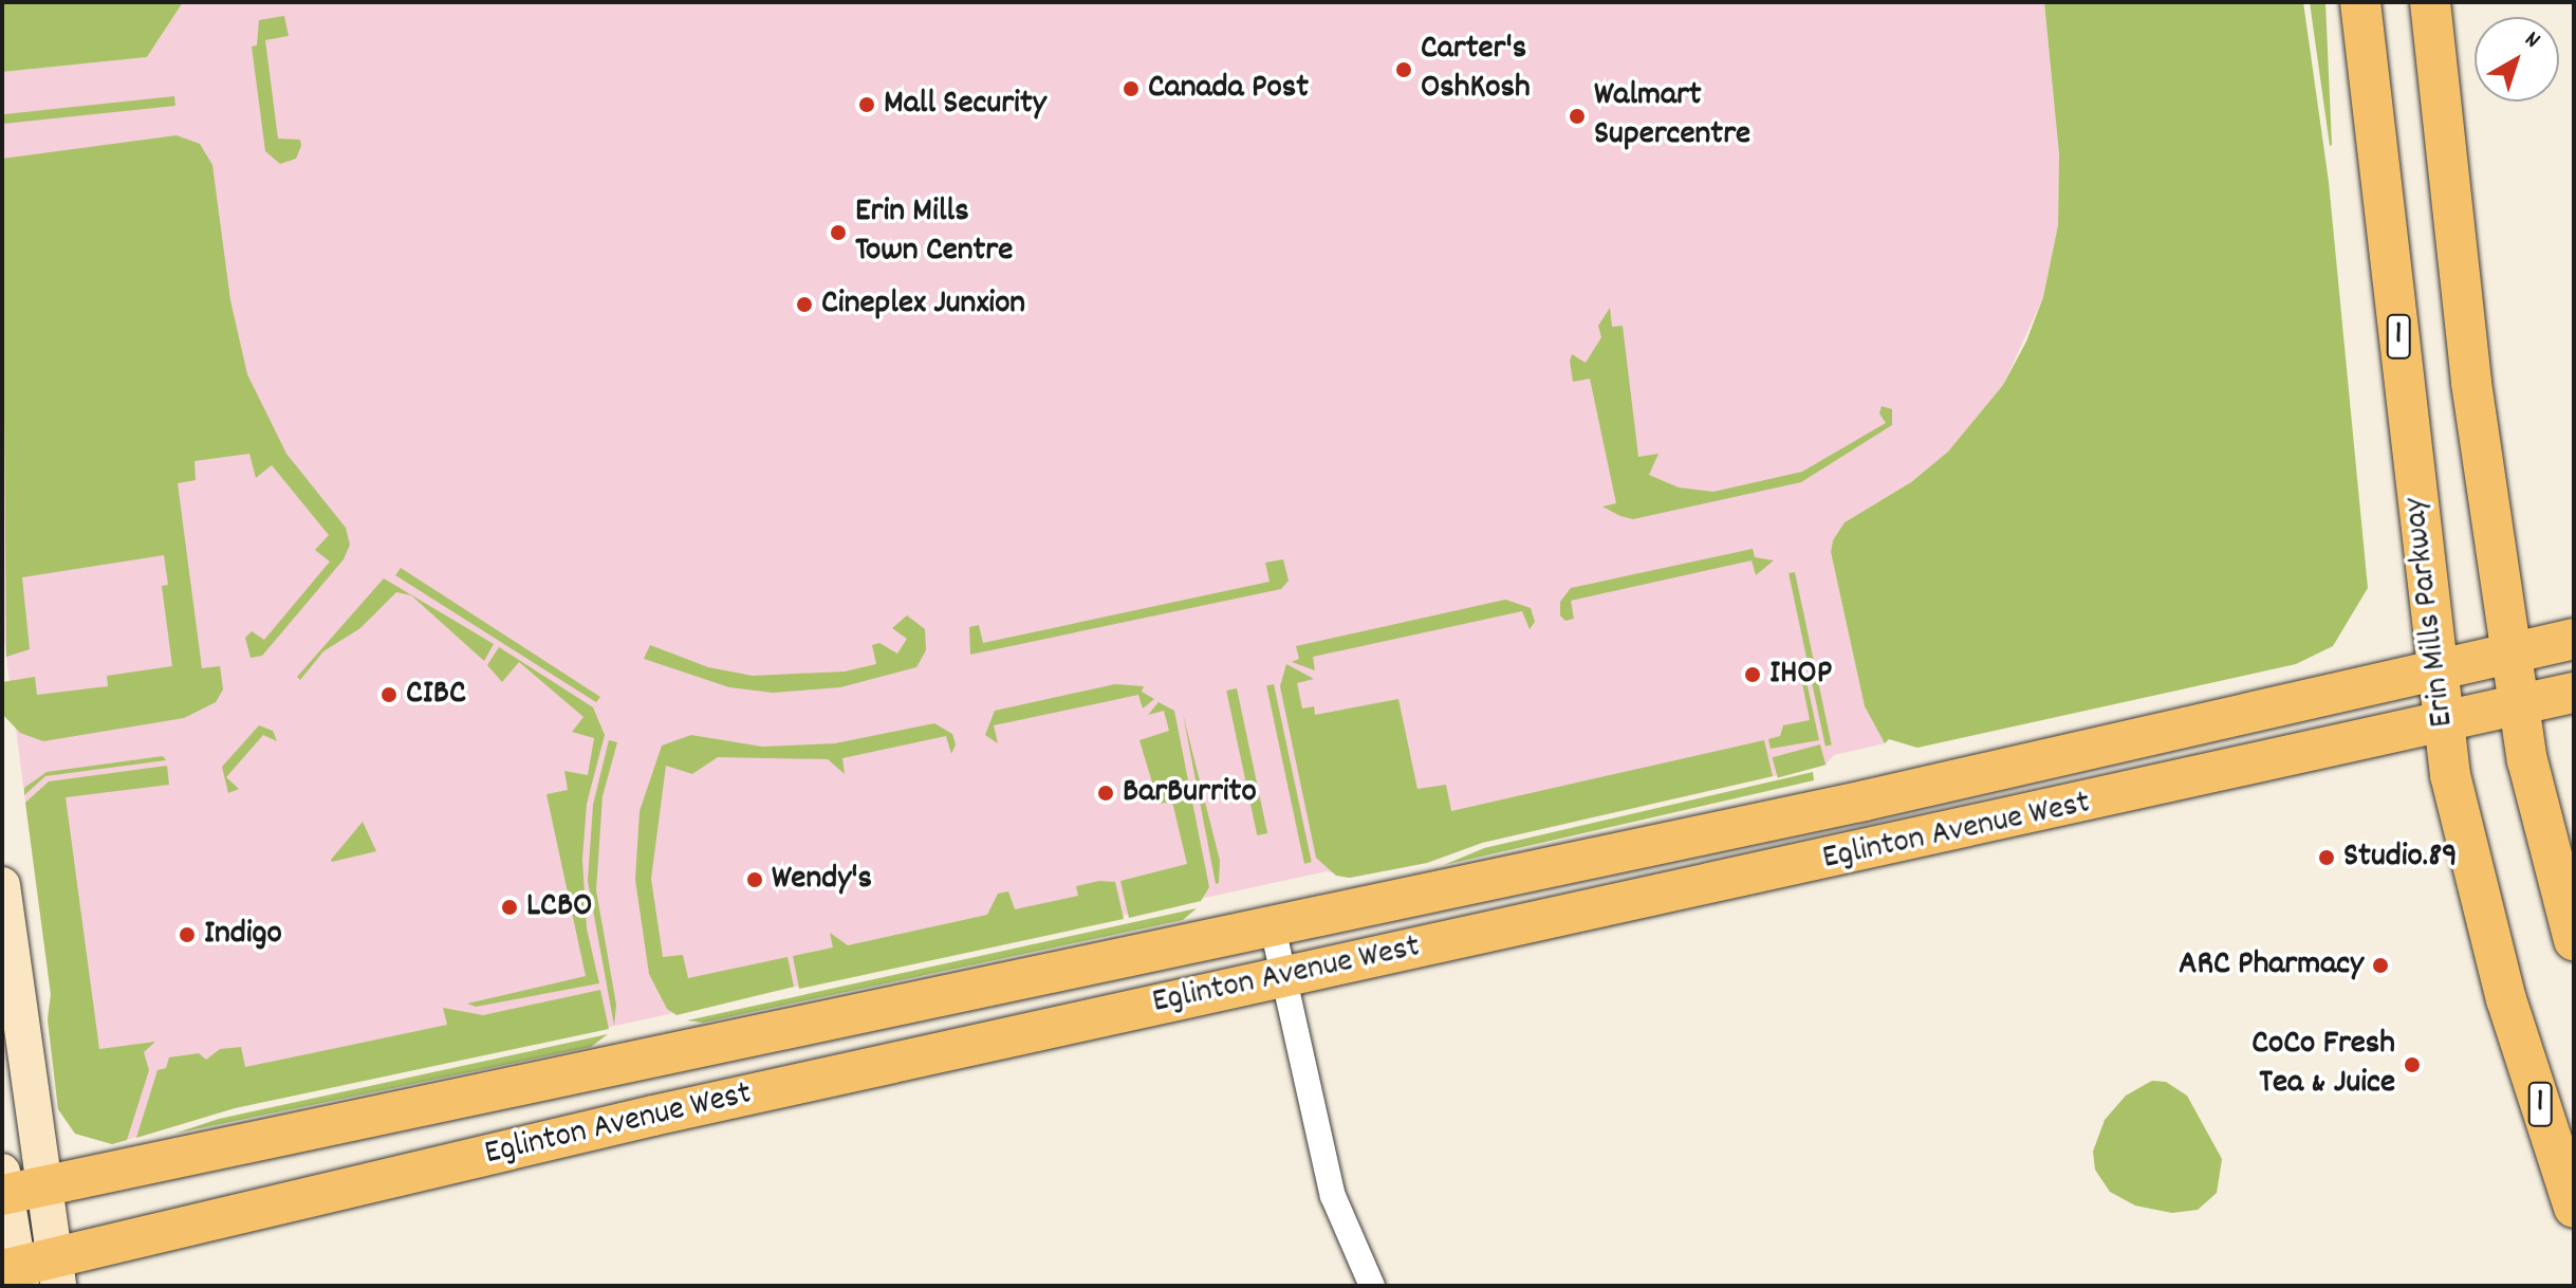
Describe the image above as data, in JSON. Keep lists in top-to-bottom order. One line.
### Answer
{"streets":{"main road":["1","Erin Mills Parkway","Eglinton Avenue West"]},"crossings":[["Erin Mills Parkway","Eglinton Avenue West"]],"places":["Carter's OshKosh","Canada Post","Mall Security","Walmart Supercentre","Erin Mills Town Centre","Cineplex Junxion","IHOP","CIBC","BarBurrito","Studio.89","Wendy's","LCBO","Indigo","ARC Pharmacy","CoCo Fresh Tea & Juice"],"north":"top right"}
